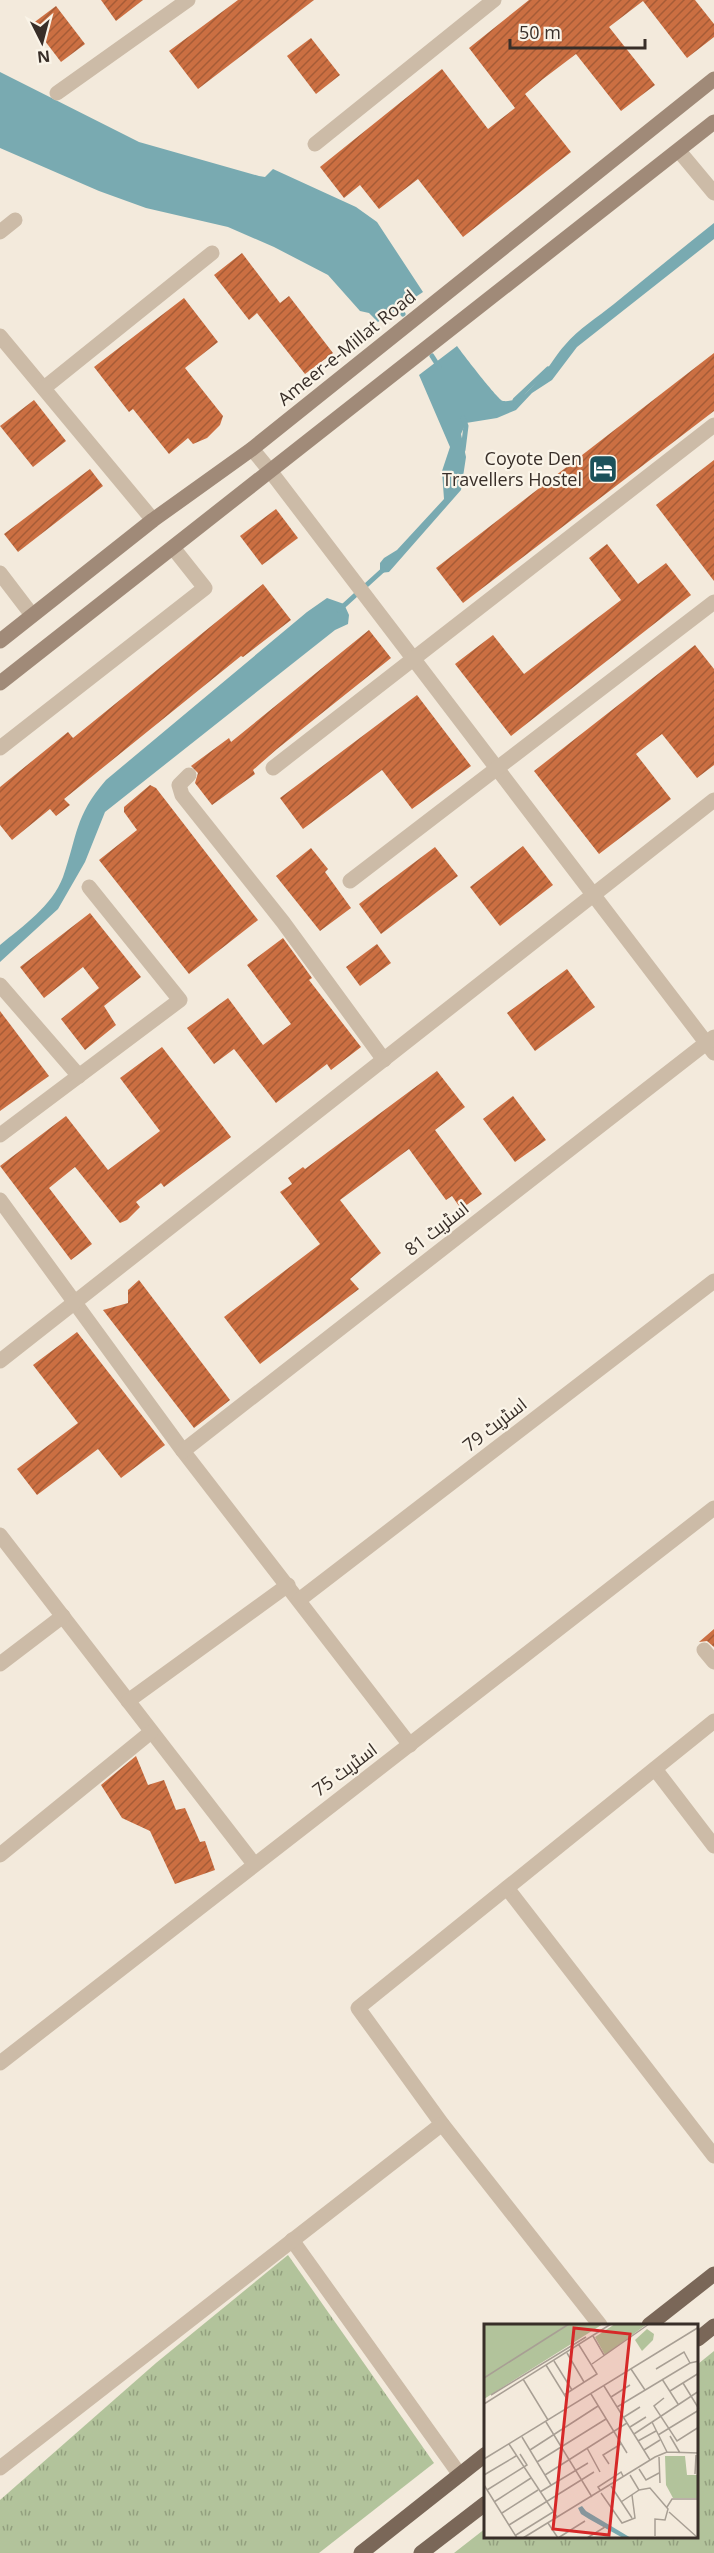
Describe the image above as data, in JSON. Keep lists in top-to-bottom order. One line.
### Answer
{"streets":{"main road":["Ameer-e-Millat Road"],"street":["اسٹریٹ 81","اسٹریٹ 79","اسٹریٹ 75"]},"places":{"hotel":["Coyote Den Travellers Hostel"]},"scale_bar":"50 m","north":"bottom"}
